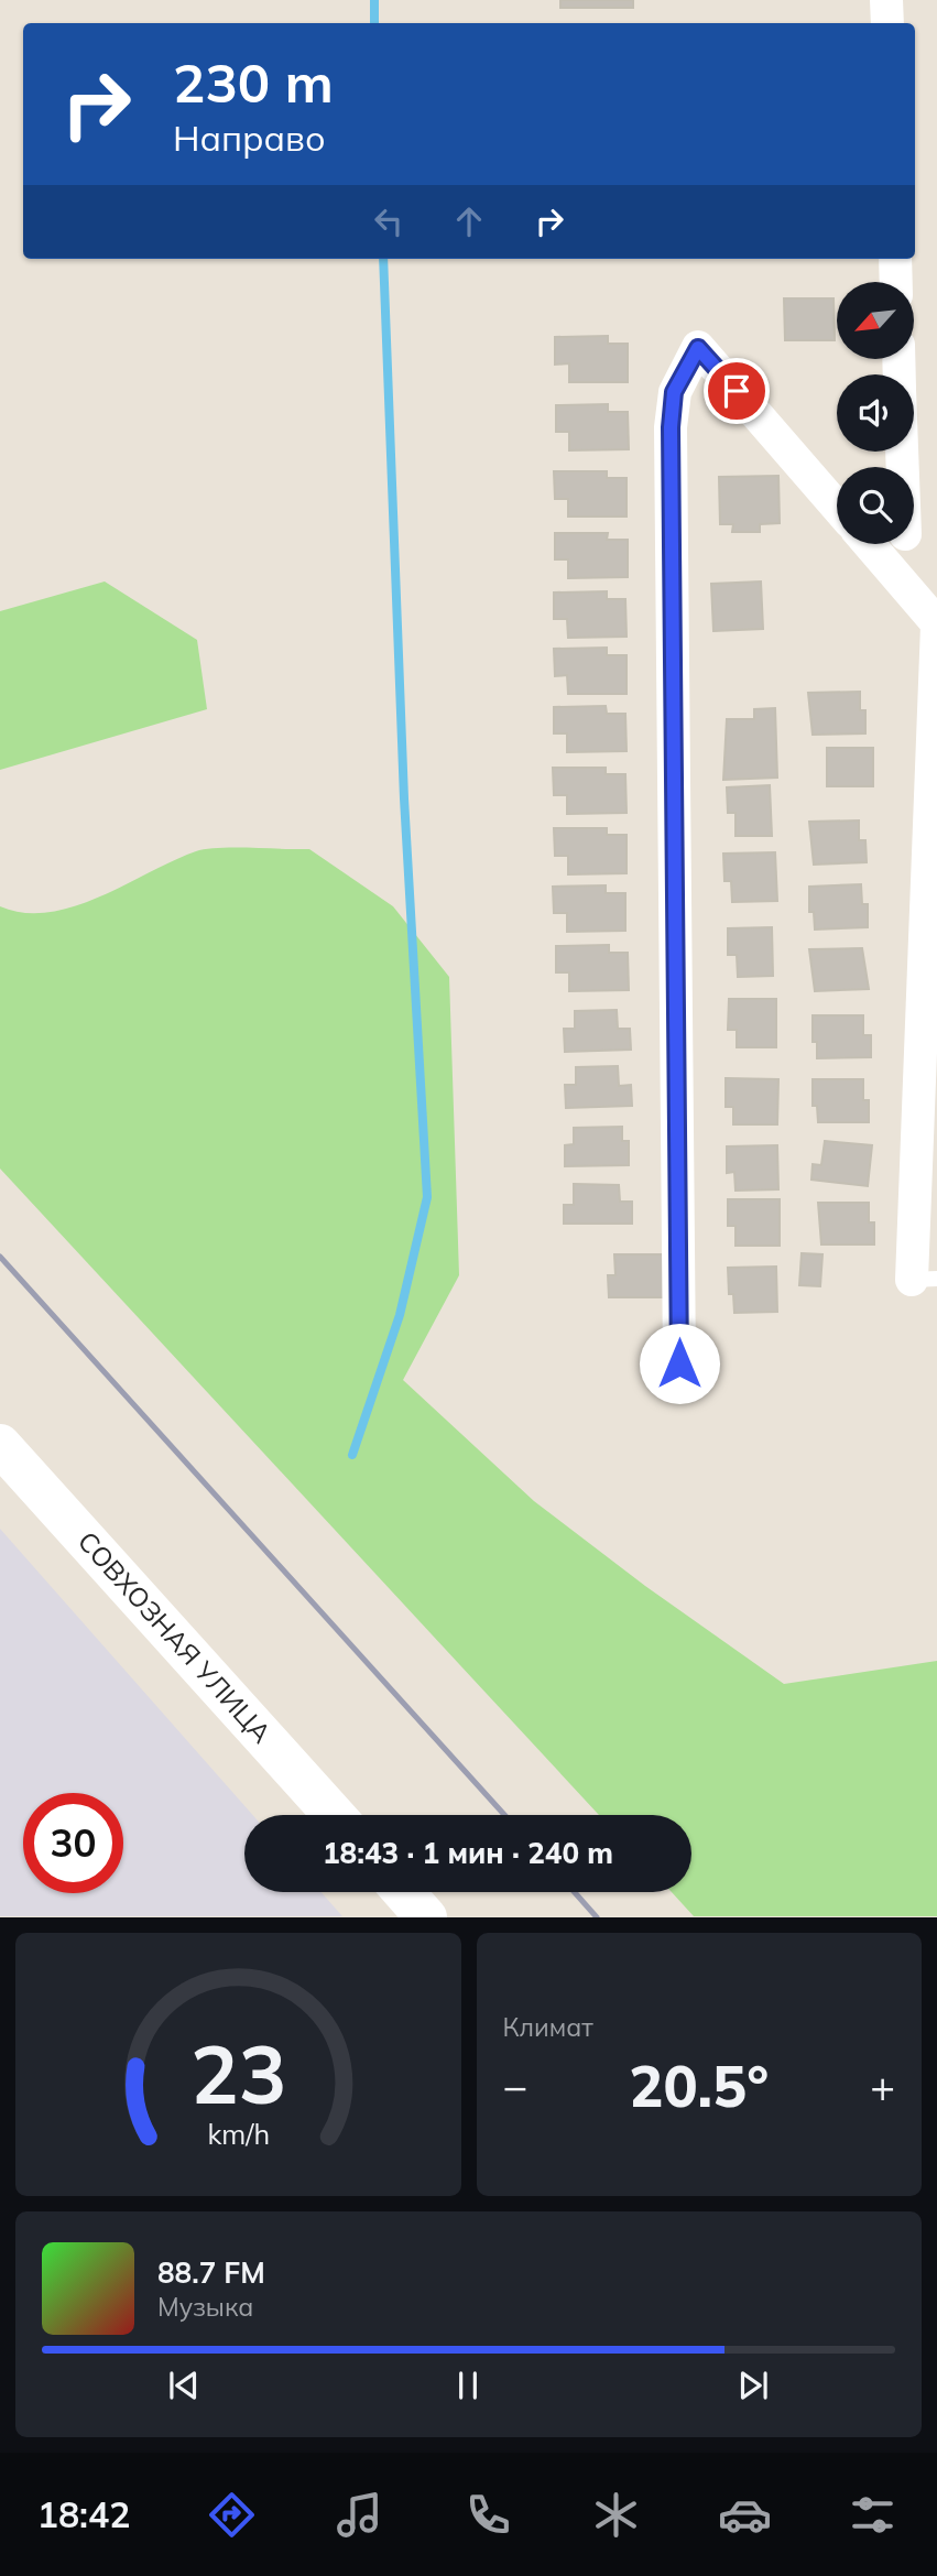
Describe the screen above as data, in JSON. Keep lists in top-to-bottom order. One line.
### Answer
{"streets":{"street":["СОВХОЗНАЯ УЛИЦА"]},"north":"bottom left","page":{"turn":["230 m","Направо"],"limit":"30","trip":"18:43 · 1 мин · 240 m","tile":"Климат","heat":["−","20.5°","+"],"song":["88.7 FM","Музыка"],"tabs":"18:42","gauge":["23","km/h"]}}
